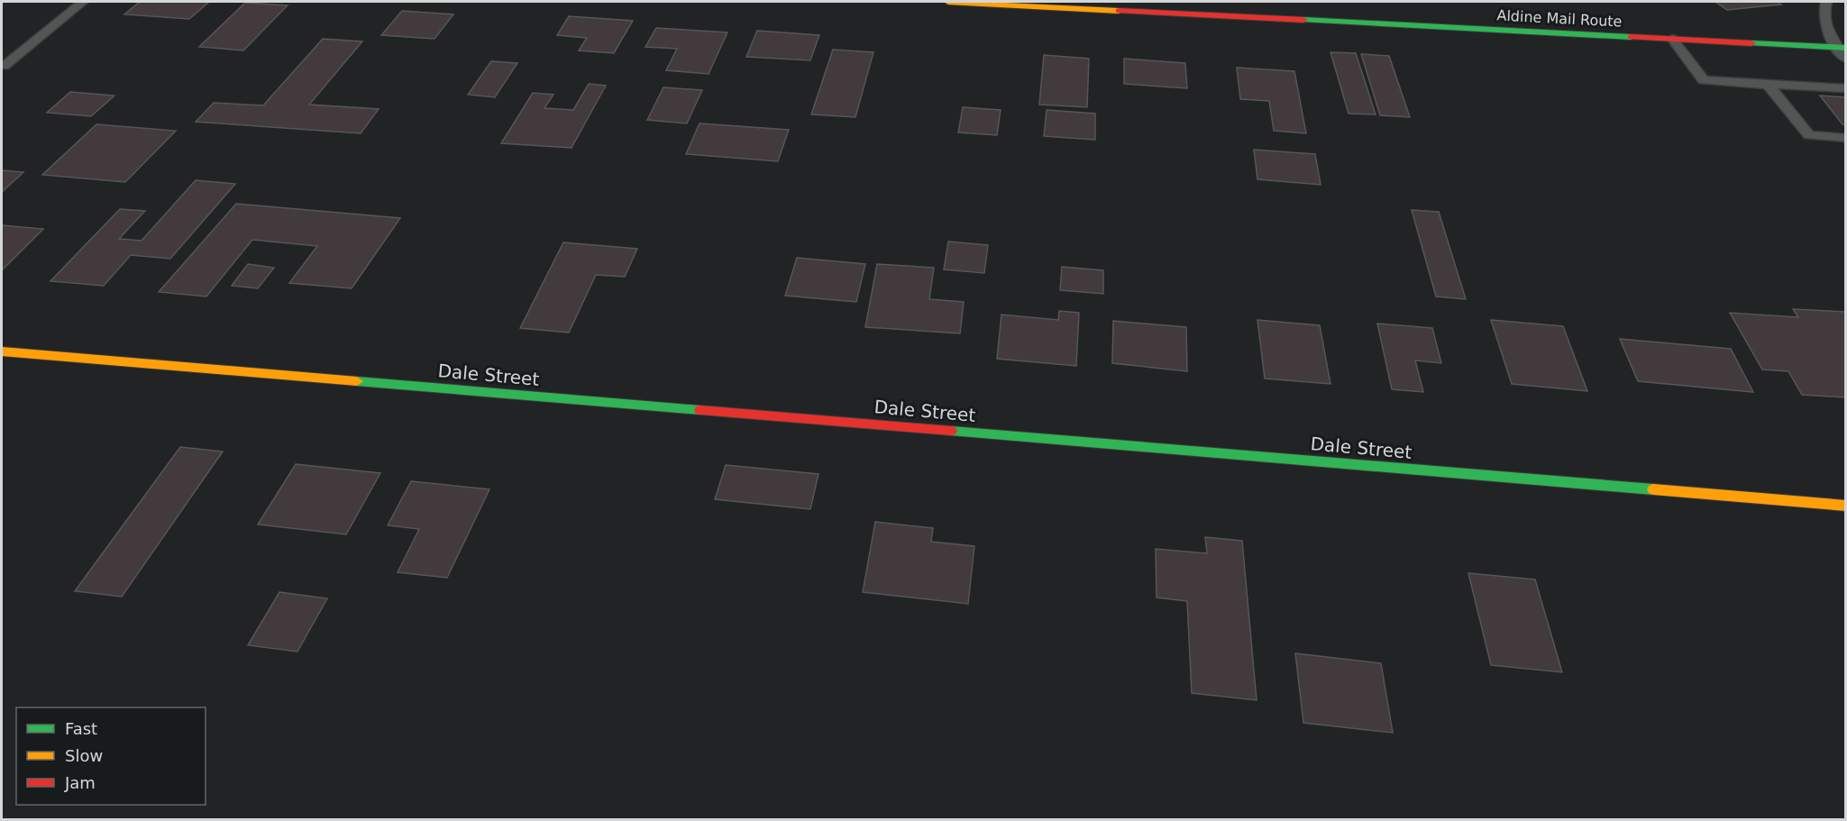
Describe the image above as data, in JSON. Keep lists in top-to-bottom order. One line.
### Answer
{"streets":{"street":["Aldine Mail Route","Dale Street"]},"legend":["Fast","Slow","Jam"]}
